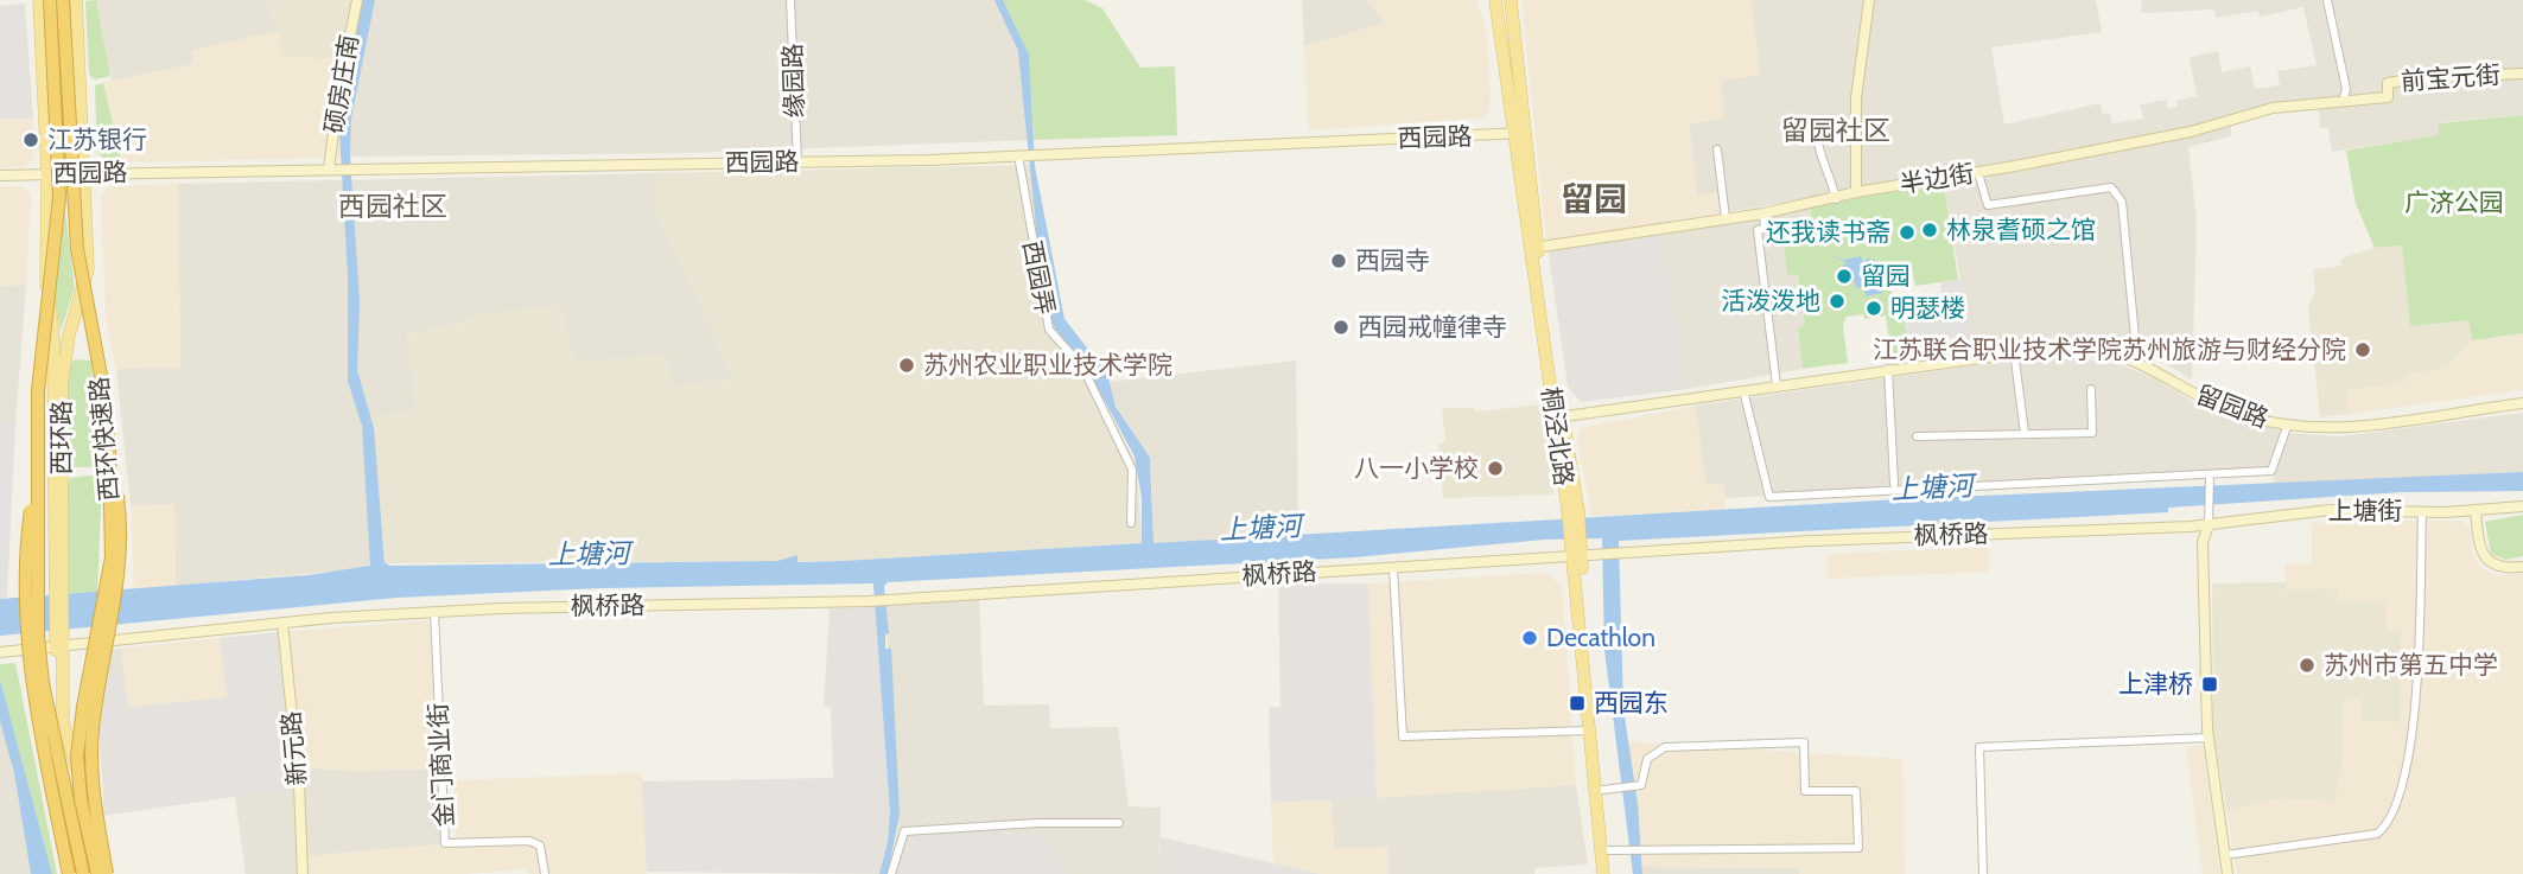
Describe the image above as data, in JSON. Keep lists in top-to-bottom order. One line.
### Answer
{"streets":{"highway":["西环快速路"],"main road":["前宝元街","硕房庄南","西园路","半边街","留园路","桐泾北路","西环路","上塘街","枫桥路","新元路"],"street":["缘园路","西园弄","金门商业街"]},"crossings":[["前宝元街","半边街"],["缘园路","西园路"],["硕房庄南","西园路"],["西园路","西园弄"],["西园路","桐泾北路"],["西园路","西环路"],["半边街","桐泾北路"],["留园路","桐泾北路"],["桐泾北路","枫桥路"],["西环路","西环快速路"],["西环路","枫桥路"],["上塘街","枫桥路"],["枫桥路","新元路"],["枫桥路","金门商业街"]],"districts":["留园社区","留园","西园社区"],"water":["上塘河"],"parks":["广济公园"],"places":{"other":["江苏银行","林泉耆硕之馆","还我读书斋","西园寺","留园","活泼泼地","明瑟楼","西园戒幢律寺","江苏联合职业技术学院苏州旅游与财经分院","苏州农业职业技术学院","八一小学校","Decathlon","苏州市第五中学"],"transit":["上津桥","西园东"]}}
